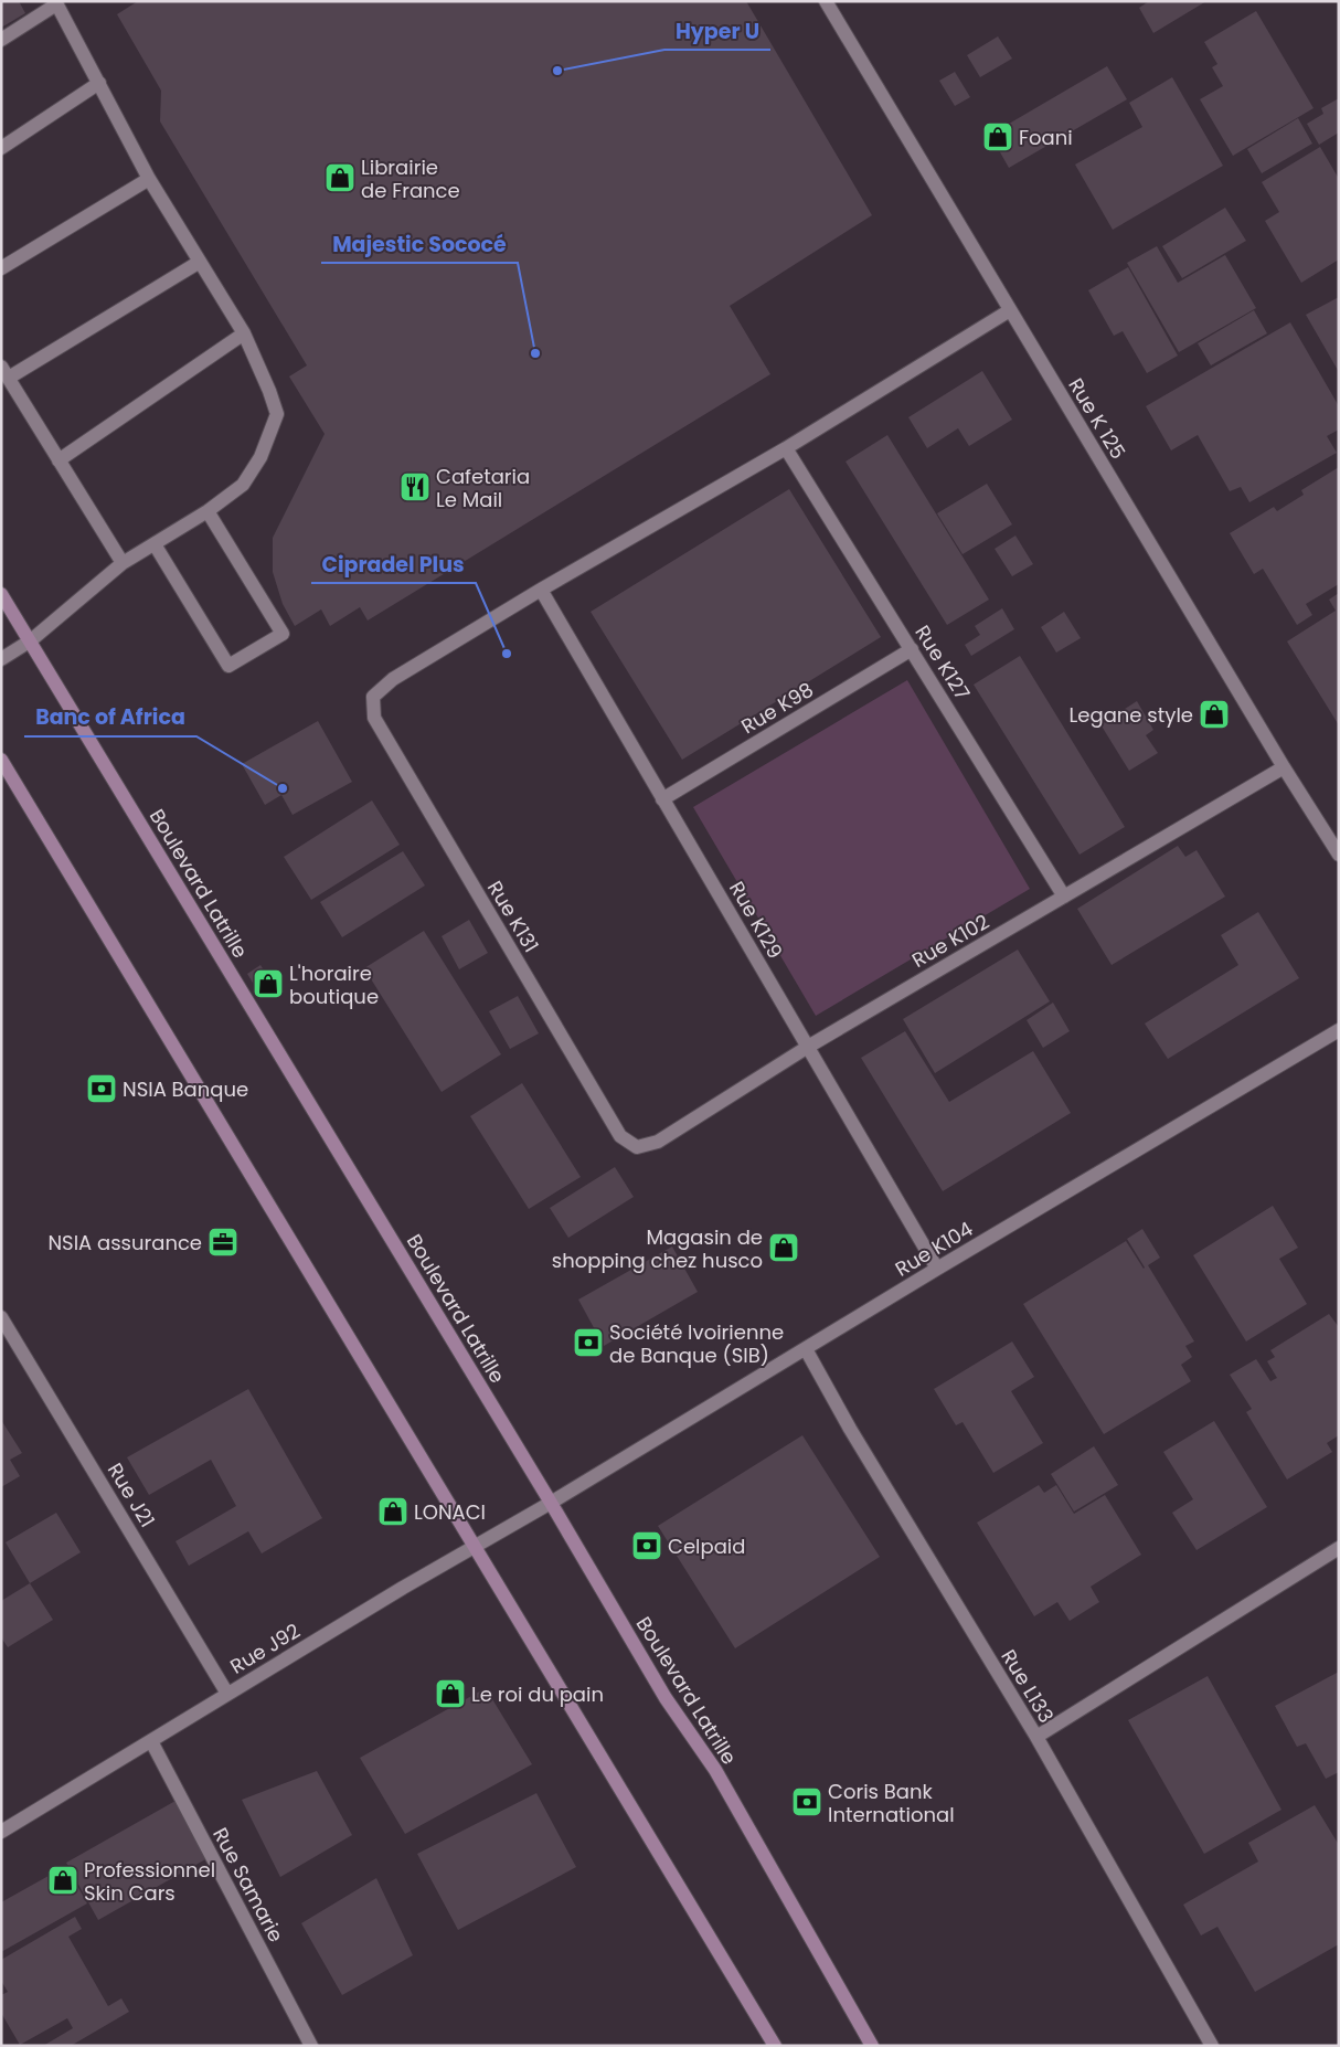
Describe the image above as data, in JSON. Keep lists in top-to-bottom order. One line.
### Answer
{"streets":{"main road":["Boulevard Latrille"],"street":["Rue K 125","Rue K127","Rue K98","Rue K131","Rue K129","Rue K102","Rue K104","Rue J21","Rue J92","Rue L133","Rue Samarie"]},"crossings":[["Rue K 125","Rue K102"],["Rue K127","Rue K98"],["Rue K127","Rue K102"],["Rue K98","Rue K129"],["Boulevard Latrille","Rue K104"],["Boulevard Latrille","Rue J92"],["Rue K131","Rue K129"],["Rue K131","Rue K102"],["Rue K129","Rue K102"],["Rue K129","Rue K104"],["Rue K104","Rue J92"],["Rue K104","Rue L133"],["Rue J21","Rue J92"],["Rue J92","Rue Samarie"]],"places":{"other":["Hyper U","Majestic Sococé","Cipradel Plus","Banc of Africa"],"shop":["Foani","Librairie de France","Legane style","L'horaire boutique","Magasin de shopping chez husco","LONACI","Le roi du pain","Professionnel Skin Cars"],"restaurant":["Cafetaria Le Mail"],"bank":["NSIA Banque","Société Ivoirienne de Banque (SIB)","Celpaid","Coris Bank International"],"office":["NSIA assurance"]}}
